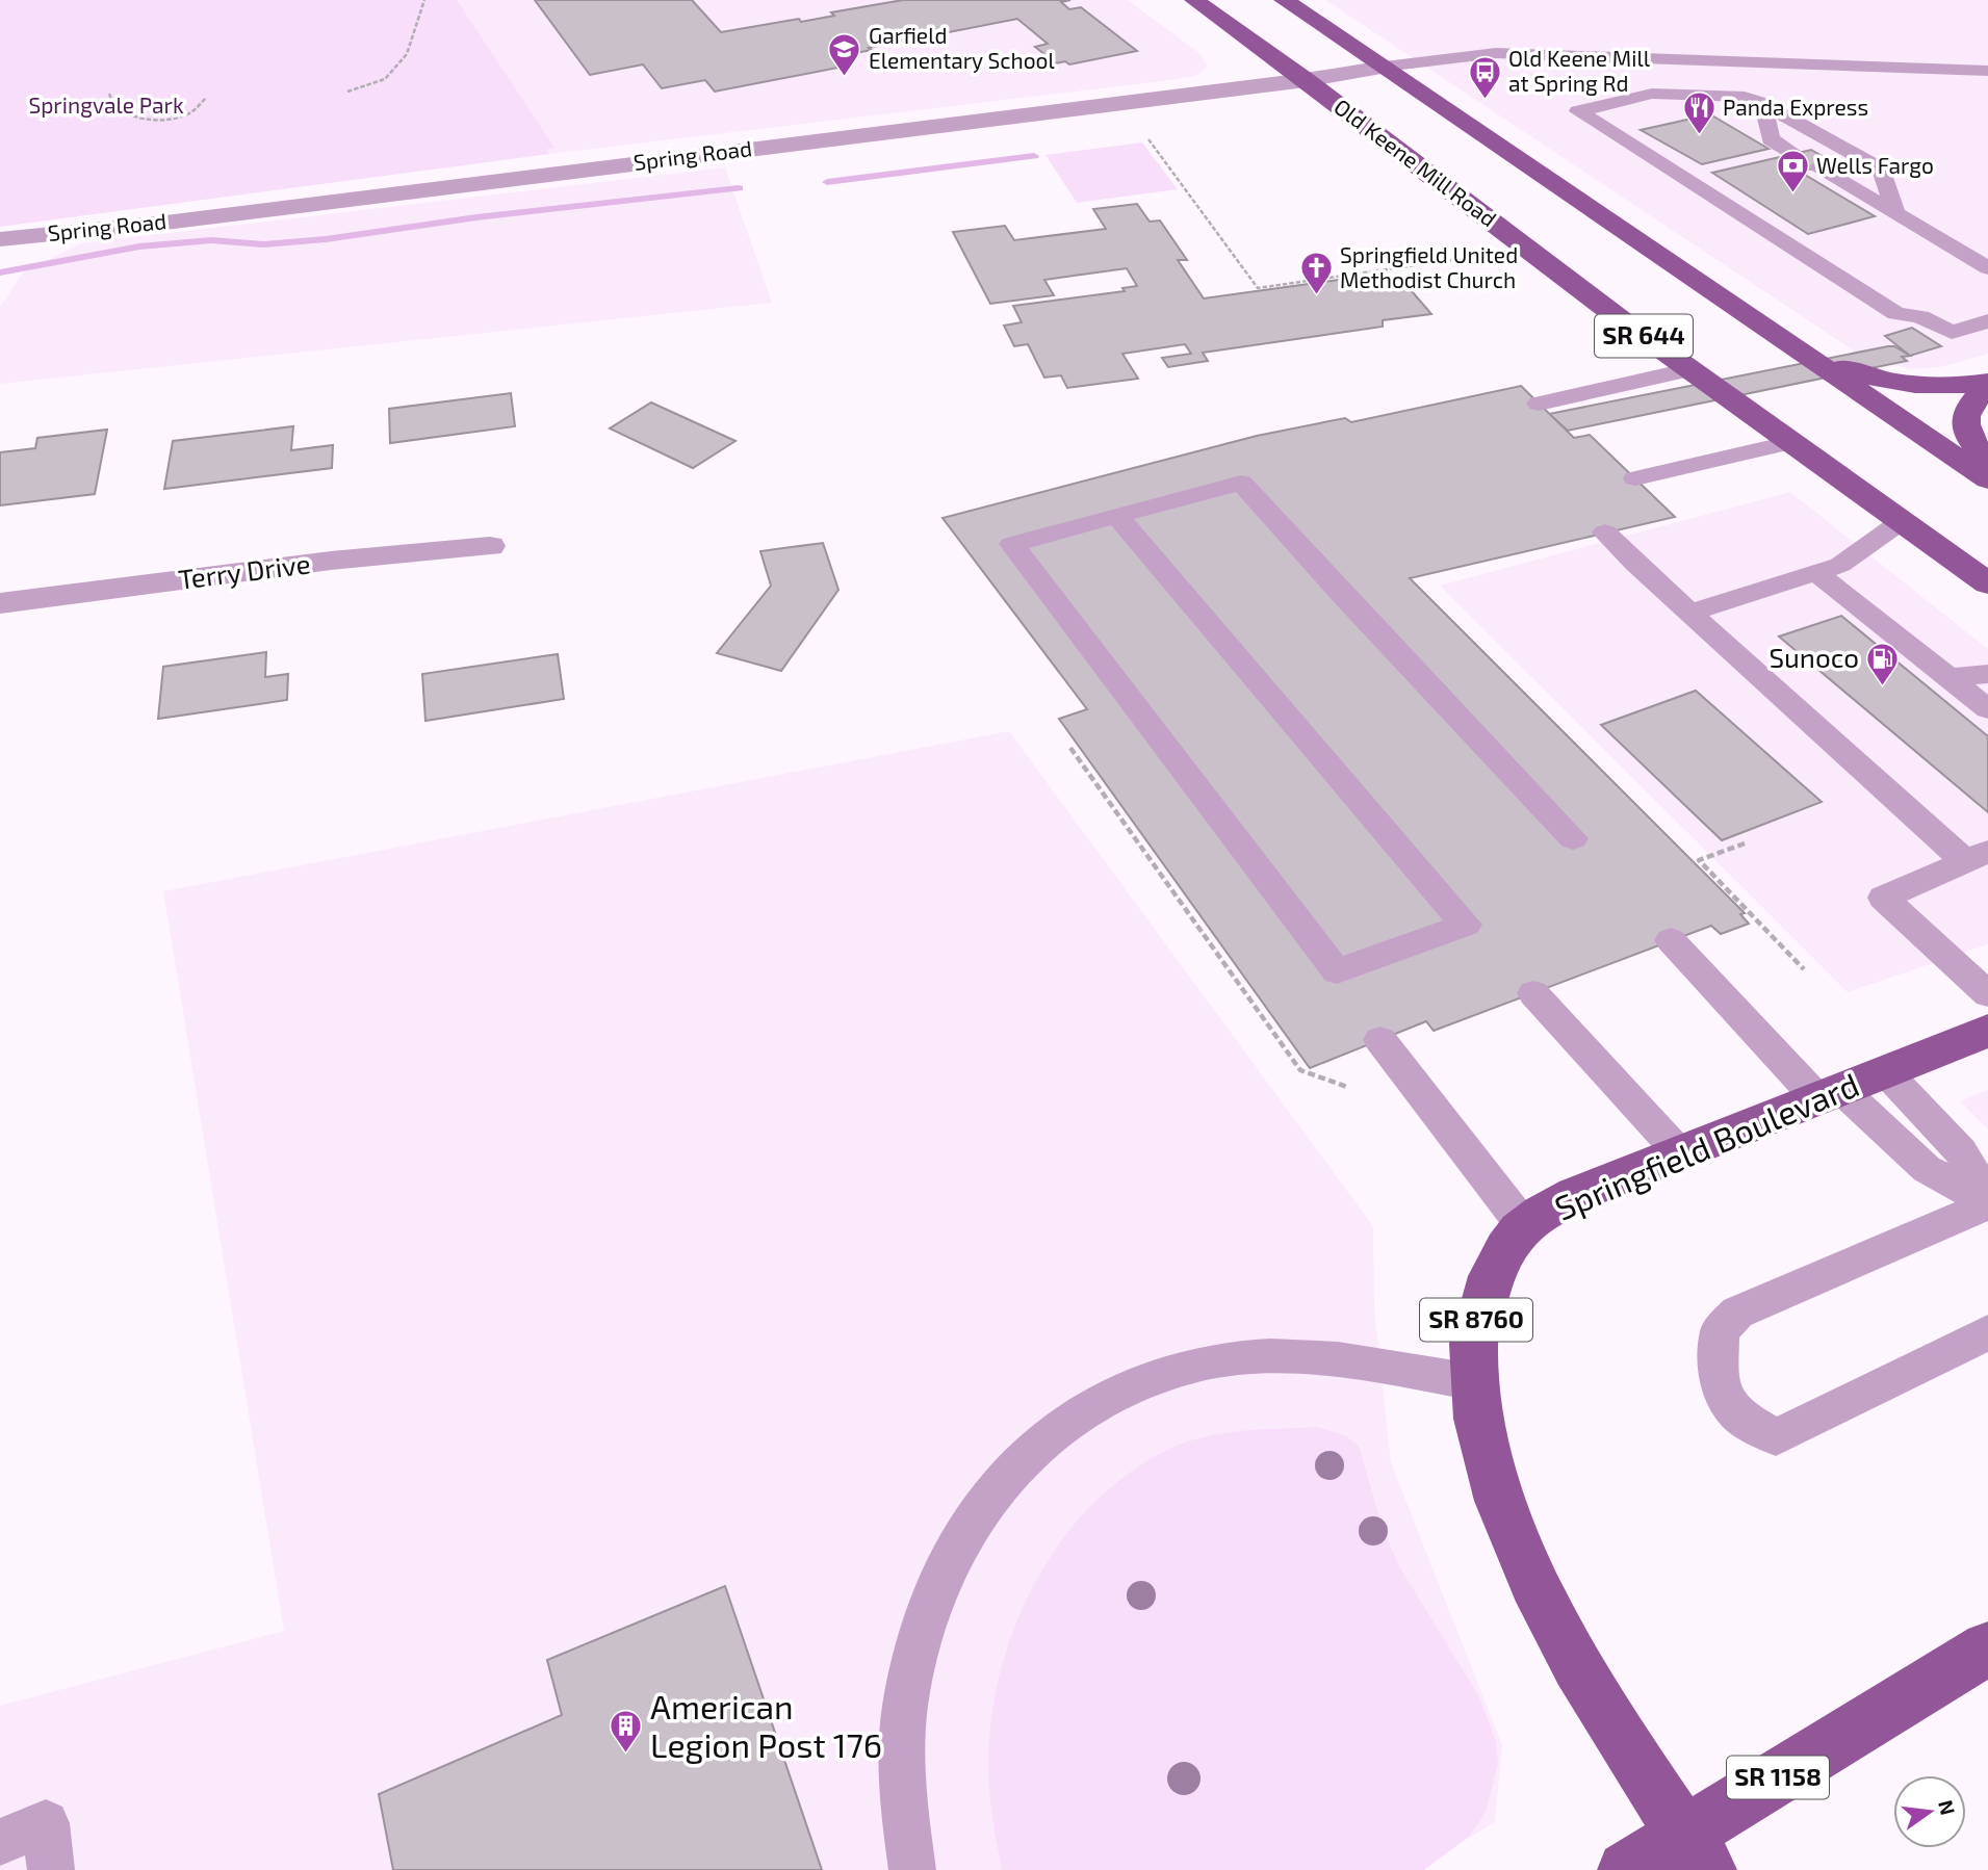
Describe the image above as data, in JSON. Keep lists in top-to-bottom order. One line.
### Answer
{"streets":{"main road":["Old Keene Mill Road","SR 644","Springfield Boulevard","SR 8760","SR 1158"],"street":["Spring Road","Terry Drive"]},"crossings":[["Spring Road","Old Keene Mill Road"],["Spring Road","SR 644"],["Springfield Boulevard","SR 1158"]],"parks":["Springvale Park"],"places":{"school or university":["Garfield Elementary School"],"bus stop":["Old Keene Mill at Spring Rd"],"restaurant":["Panda Express"],"bank":["Wells Fargo"],"church":["Springfield United Methodist Church"],"fuel station":["Sunoco"],"building":["American Legion Post 176"]},"north":"right"}
